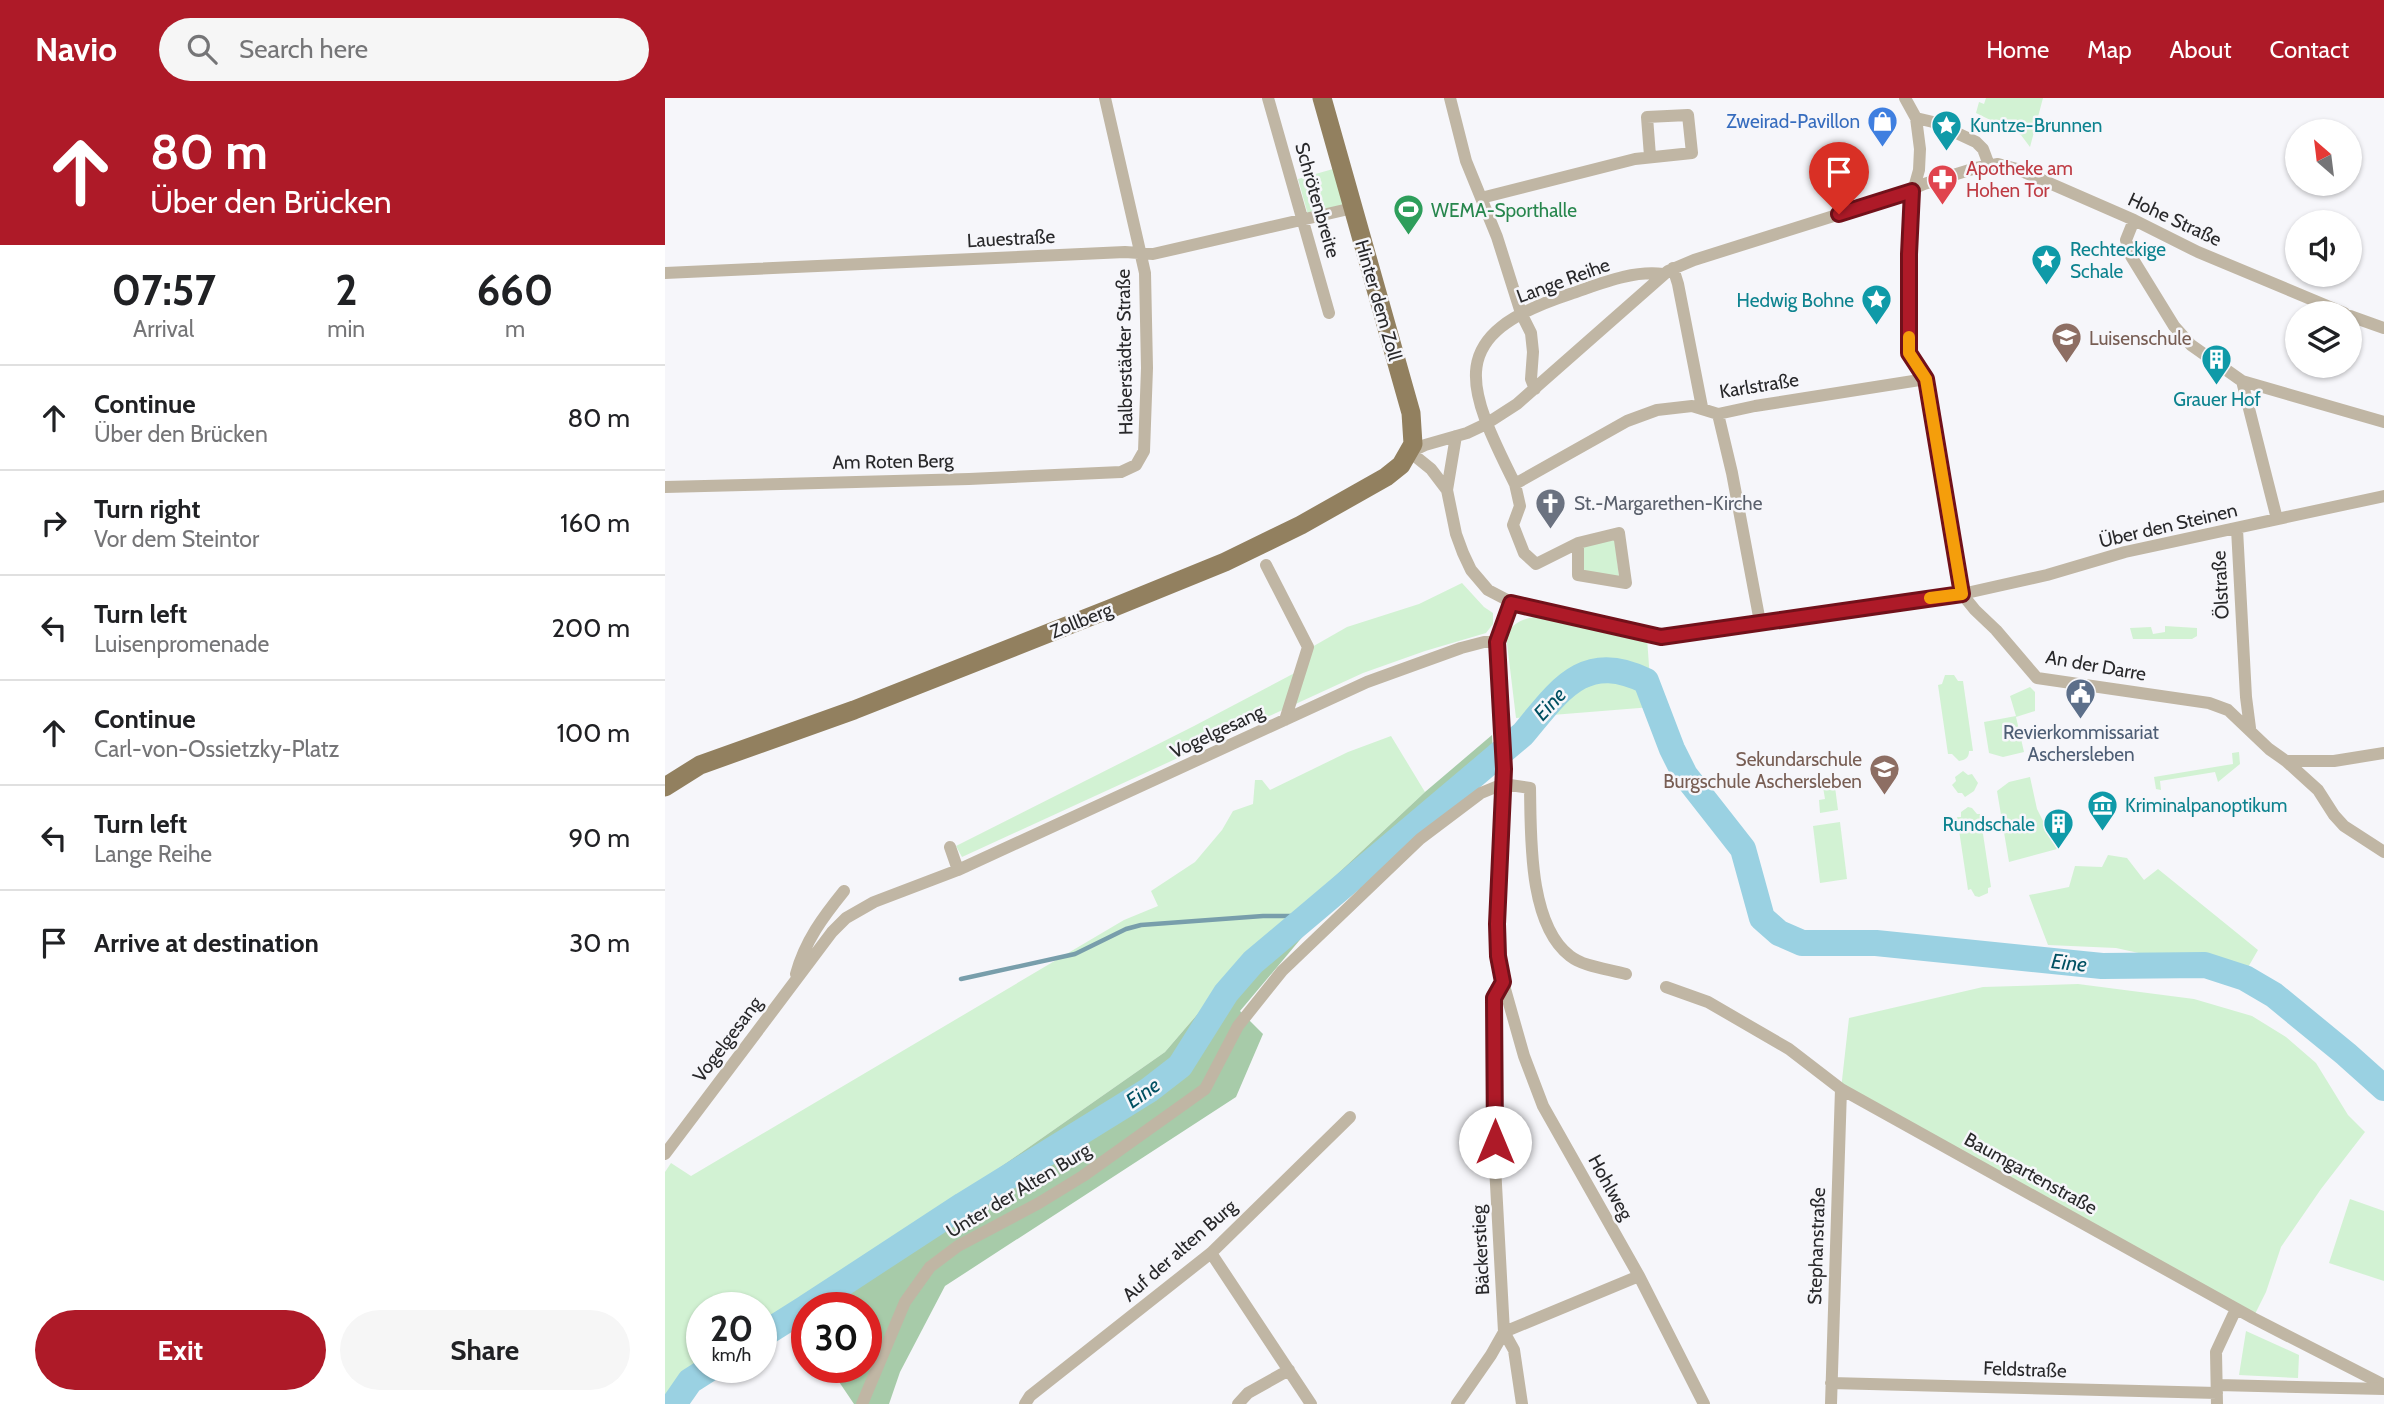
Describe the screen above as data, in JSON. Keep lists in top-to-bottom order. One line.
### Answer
{"streets":{"main road":["Hinter dem Zoll","Zollberg"],"street":["Schrötenbreite","Hohe Straße","Lauestraße","Lange Reihe","Halberstädter Straße","Karlstraße","Am Roten Berg","Über den Steinen","Ölstraße","An der Darre","Vogelgesang","Baumgartenstraße","Hohlweg","Unter der Alten Burg","Stephanstraße","Auf der alten Burg","Bäckerstieg","Feldstraße"]},"crossings":[["Schrötenbreite","Lauestraße"],["Hohe Straße","Lange Reihe"],["Lauestraße","Hinter dem Zoll"],["Lauestraße","Halberstädter Straße"],["Lange Reihe","Hinter dem Zoll"],["Lange Reihe","Zollberg"],["Hinter dem Zoll","Zollberg"],["Halberstädter Straße","Am Roten Berg"],["Über den Steinen","Ölstraße"],["Über den Steinen","An der Darre"],["Ölstraße","An der Darre"],["Vogelgesang","Bäckerstieg"],["Baumgartenstraße","Stephanstraße"],["Baumgartenstraße","Feldstraße"],["Hohlweg","Bäckerstieg"],["Unter der Alten Burg","Bäckerstieg"],["Stephanstraße","Feldstraße"]],"water":["Eine"],"places":{"shop":["Zweirad-Pavillon"],"place":["Kuntze-Brunnen","Rechteckige Schale","Hedwig Bohne"],"pharmacy":["Apotheke am Hohen Tor"],"sports":["WEMA-Sporthalle"],"school or university":["Luisenschule","Sekundarschule Burgschule Aschersleben"],"building":["Grauer Hof","Rundschale"],"church":["St.-Margarethen-Kirche"],"public building":["Revierkommissariat Aschersleben"],"museum":["Kriminalpanoptikum"]},"north":"top left","page":{"header":"Navio","search":"Search here","nav":["Home","Map","About","Contact"],"turn":["80 m","Über den Brücken"],"eta":["07:57","Arrival","2","min","660","m"],"list":[{"name":"Continue","note":"Über den Brücken","value":"80 m"},{"name":"Turn right","note":"Vor dem Steintor","value":"160 m"},{"name":"Turn left","note":"Luisenpromenade","value":"200 m"},{"name":"Continue","note":"Carl-von-Ossietzky-Platz","value":"100 m"},{"name":"Turn left","note":"Lange Reihe","value":"90 m"},{"name":"Arrive at destination","value":"30 m"}],"speed":"20 km/h","limit":"30","buttons":["Exit","Share"]}}
